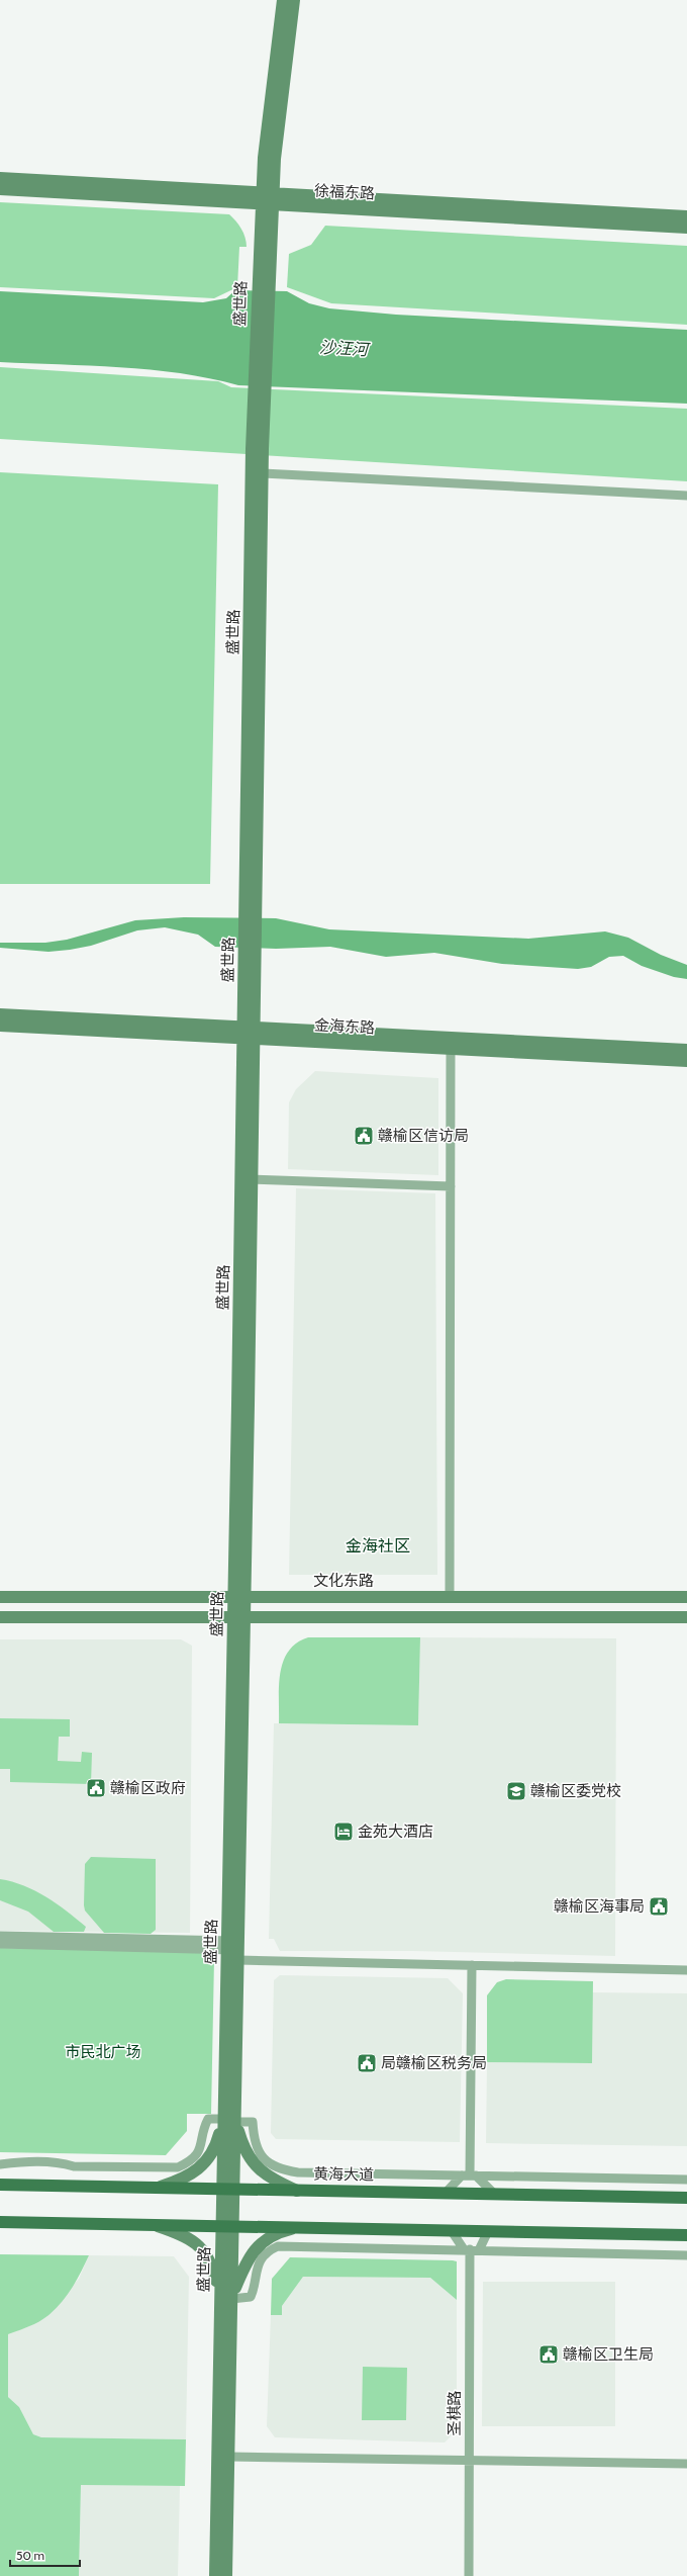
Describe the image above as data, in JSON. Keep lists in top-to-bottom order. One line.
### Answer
{"streets":{"main road":["徐福东路","盛世路","金海东路","文化东路","黄海大道"],"street":["圣棋路"]},"crossings":[["徐福东路","盛世路"],["盛世路","金海东路"],["盛世路","文化东路"],["盛世路","黄海大道"]],"districts":["金海社区"],"water":["沙汪河"],"parks":["市民北广场"],"places":{"public building":["赣榆区信访局","赣榆区政府","赣榆区海事局","局赣榆区税务局","赣榆区卫生局"],"school or university":["赣榆区委党校"],"hotel":["金苑大酒店"]},"scale_bar":"50 m"}
